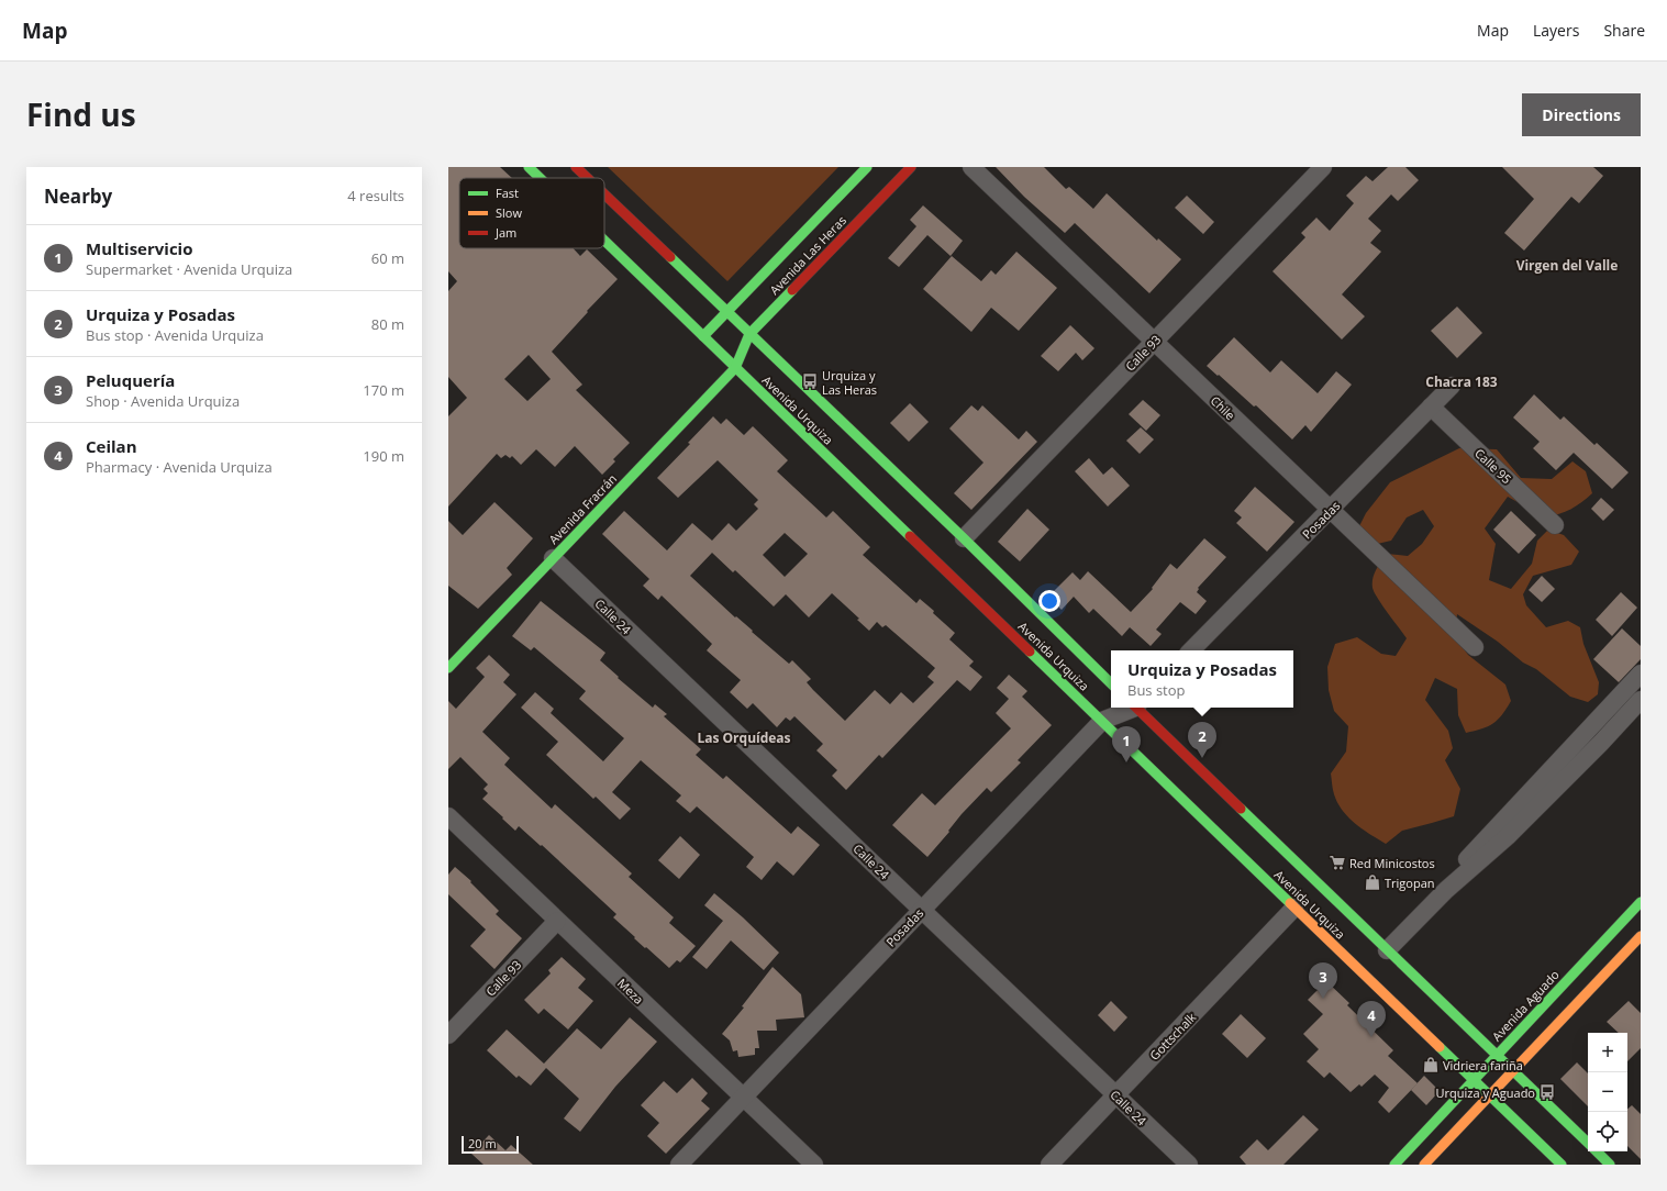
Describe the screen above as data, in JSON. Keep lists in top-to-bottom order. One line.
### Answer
{"streets":{"main road":["Avenida Las Heras","Avenida Urquiza","Avenida Fracrán","Avenida Aguado"],"street":["Calle 93","Chile","Calle 95","Posadas","Calle 24","Meza","Gottschalk"]},"crossings":[["Avenida Las Heras","Avenida Urquiza"],["Avenida Las Heras","Avenida Fracrán"],["Calle 93","Chile"],["Calle 93","Avenida Urquiza"],["Calle 93","Meza"],["Chile","Posadas"],["Avenida Urquiza","Avenida Fracrán"],["Avenida Urquiza","Posadas"],["Avenida Urquiza","Avenida Aguado"],["Avenida Urquiza","Gottschalk"],["Calle 95","Posadas"],["Avenida Fracrán","Calle 24"],["Posadas","Calle 24"],["Posadas","Meza"],["Calle 24","Gottschalk"]],"districts":["Virgen del Valle","Chacra 183","Las Orquídeas"],"places":{"bus stop":["Urquiza y Las Heras","Urquiza y Aguado"],"supermarket":["Red Minicostos"],"shop":["Trigopan","Vidriera fariña"]},"legend":["Fast","Slow","Jam"],"scale_bar":"20 m","page":{"header":"Map","nav":["Map","Layers","Share"],"title":"Find us","buttons":"Directions","heading":["Nearby","4 results"],"list":[{"mark":"1","name":"Multiservicio","note":"Supermarket · Avenida Urquiza","value":"60 m"},{"mark":"2","name":"Urquiza y Posadas","note":"Bus stop · Avenida Urquiza","value":"80 m"},{"mark":"3","name":"Peluquería","note":"Shop · Avenida Urquiza","value":"170 m"},{"mark":"4","name":"Ceilan","note":"Pharmacy · Avenida Urquiza","value":"190 m"}],"popup":["Urquiza y Posadas","Bus stop"],"pins":["2","1","3","4"],"map_buttons":["+","−"],"scale":"20 m"}}
